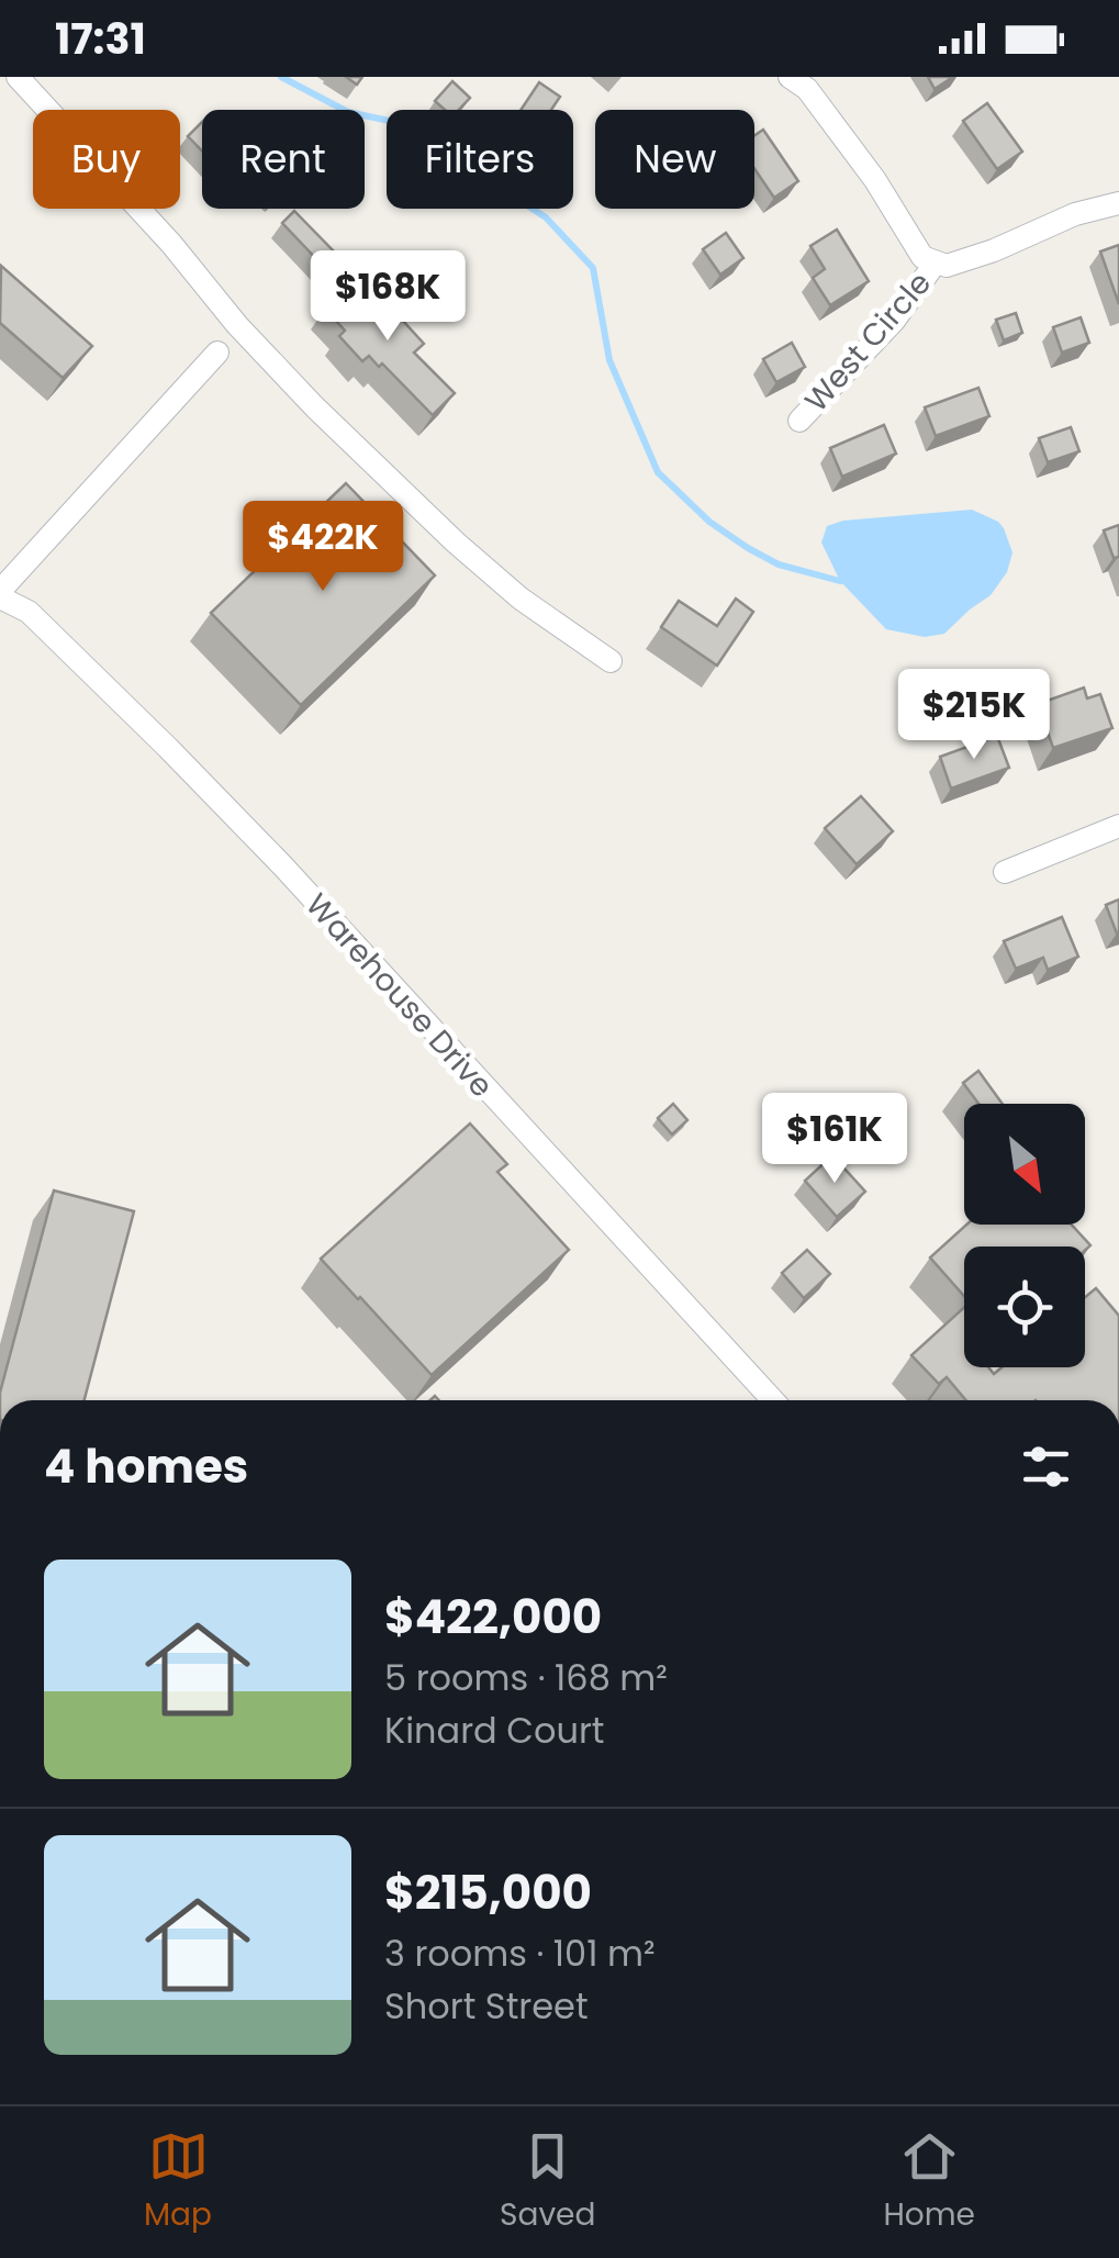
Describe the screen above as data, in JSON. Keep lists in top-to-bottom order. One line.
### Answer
{"streets":{"street":["West Circle","Warehouse Drive"]},"north":"bottom right","page":{"status":"17:31","chip":["Buy","Rent","Filters","New"],"price":["$168K","$422K","$215K","$161K"],"heading":"4 homes","list":[{"name":"$422,000","note":"5 rooms · 168 m² · Kinard Court"},{"name":"$215,000","note":"3 rooms · 101 m² · Short Street"}],"tabs":["Map","Saved","Home"]}}
